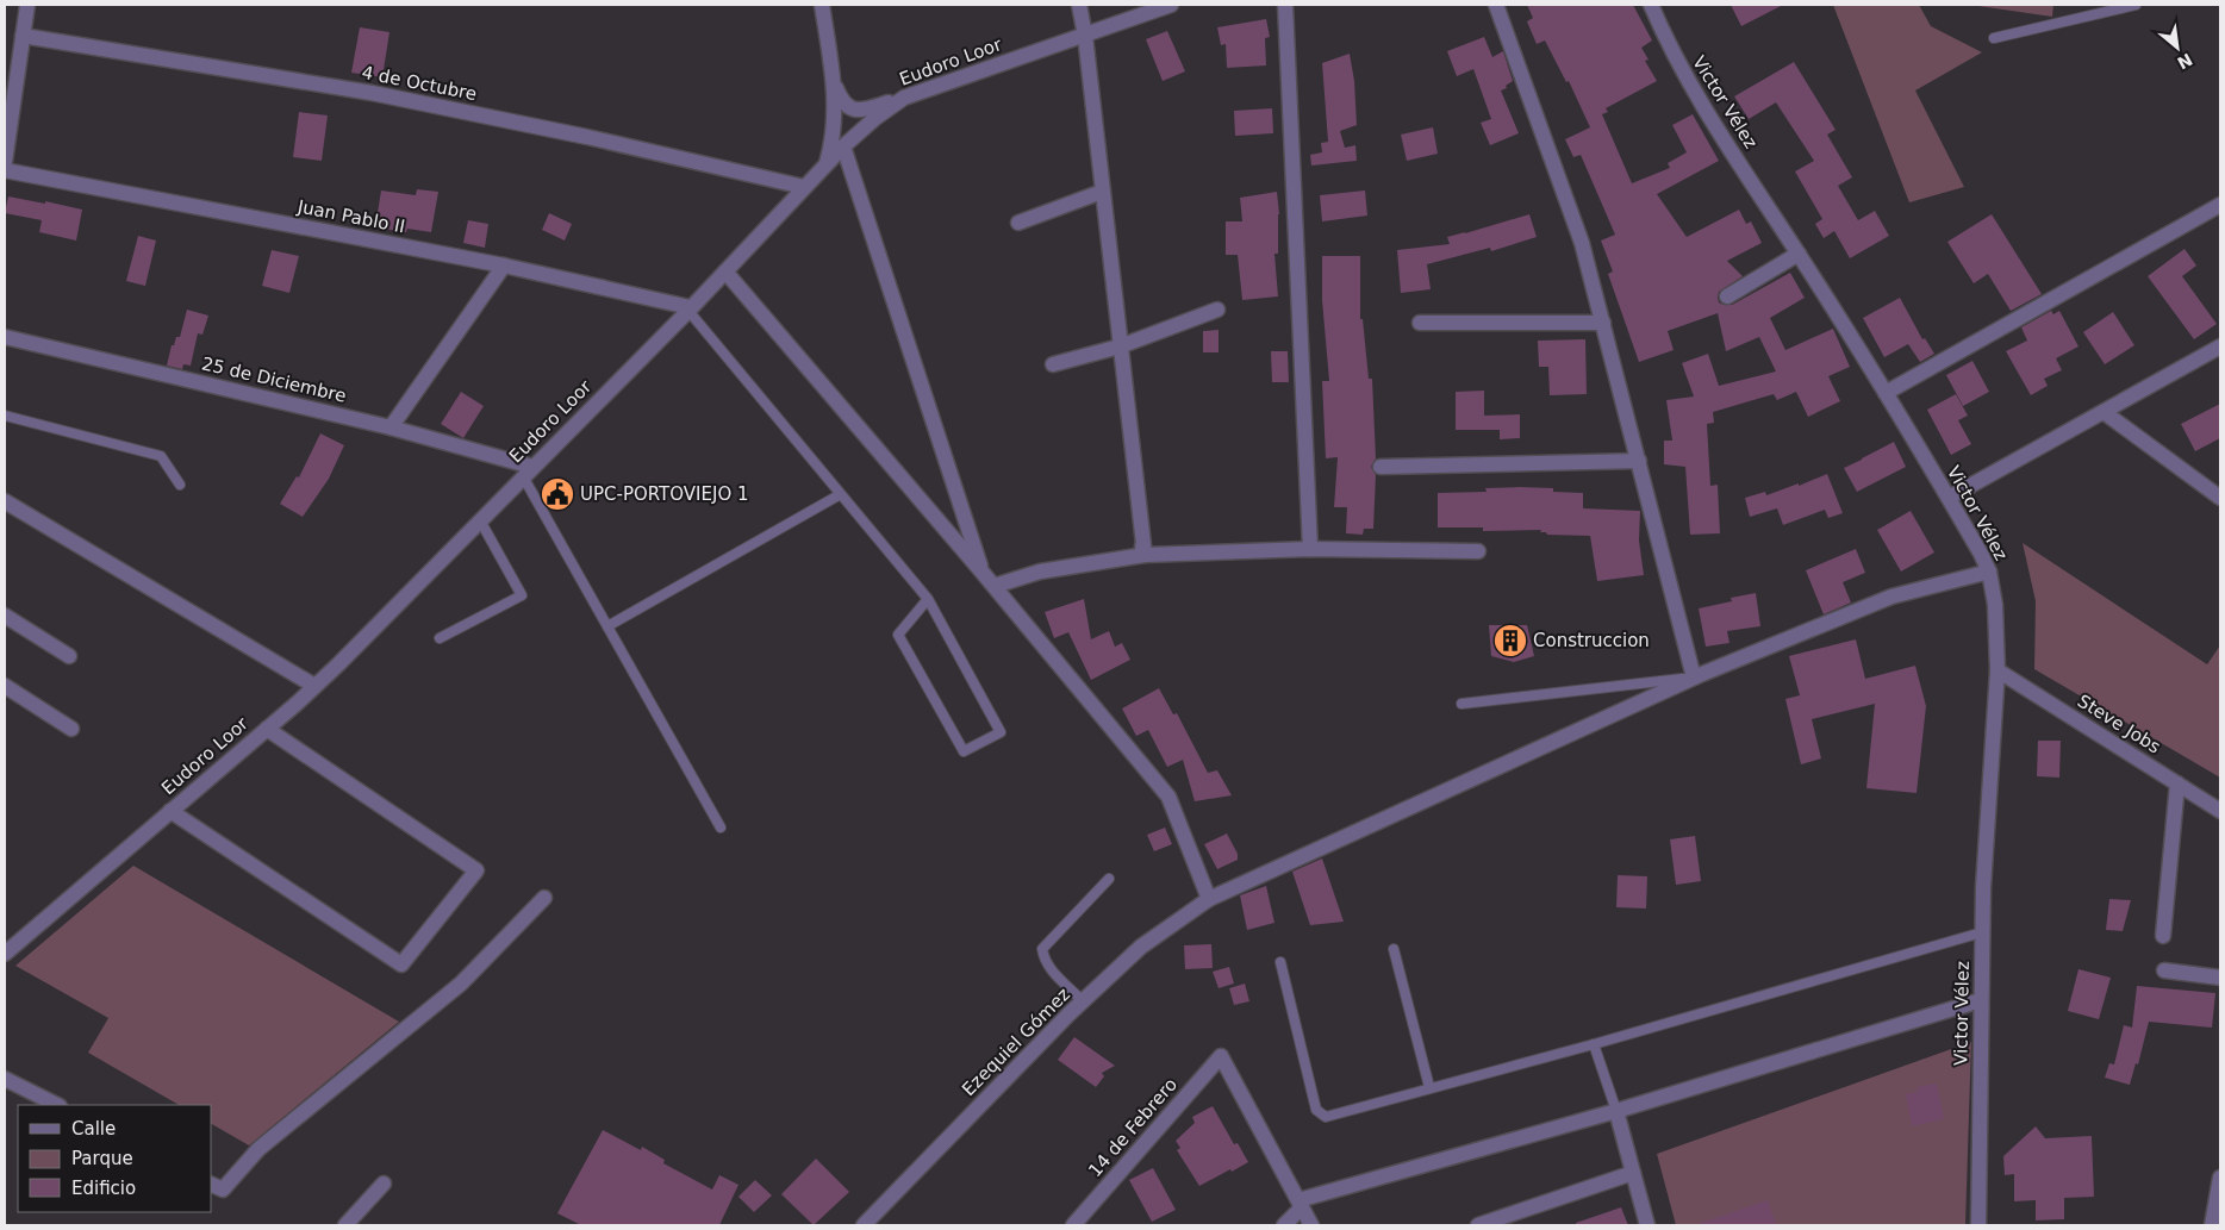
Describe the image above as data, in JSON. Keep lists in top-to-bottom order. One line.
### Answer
{"streets":{"street":["Eudoro Loor","4 de Octubre","Victor Vélez","Juan Pablo II","25 de Diciembre","Steve Jobs","Ezequiel Gómez","14 de Febrero"]},"crossings":[["Eudoro Loor","4 de Octubre"],["Eudoro Loor","Juan Pablo II"],["Eudoro Loor","25 de Diciembre"],["Victor Vélez","Steve Jobs"],["Victor Vélez","Ezequiel Gómez"]],"places":{"public building":["UPC-PORTOVIEJO 1"],"building":["Construccion"]},"legend":["Calle","Parque","Edificio"],"north":"bottom right"}
